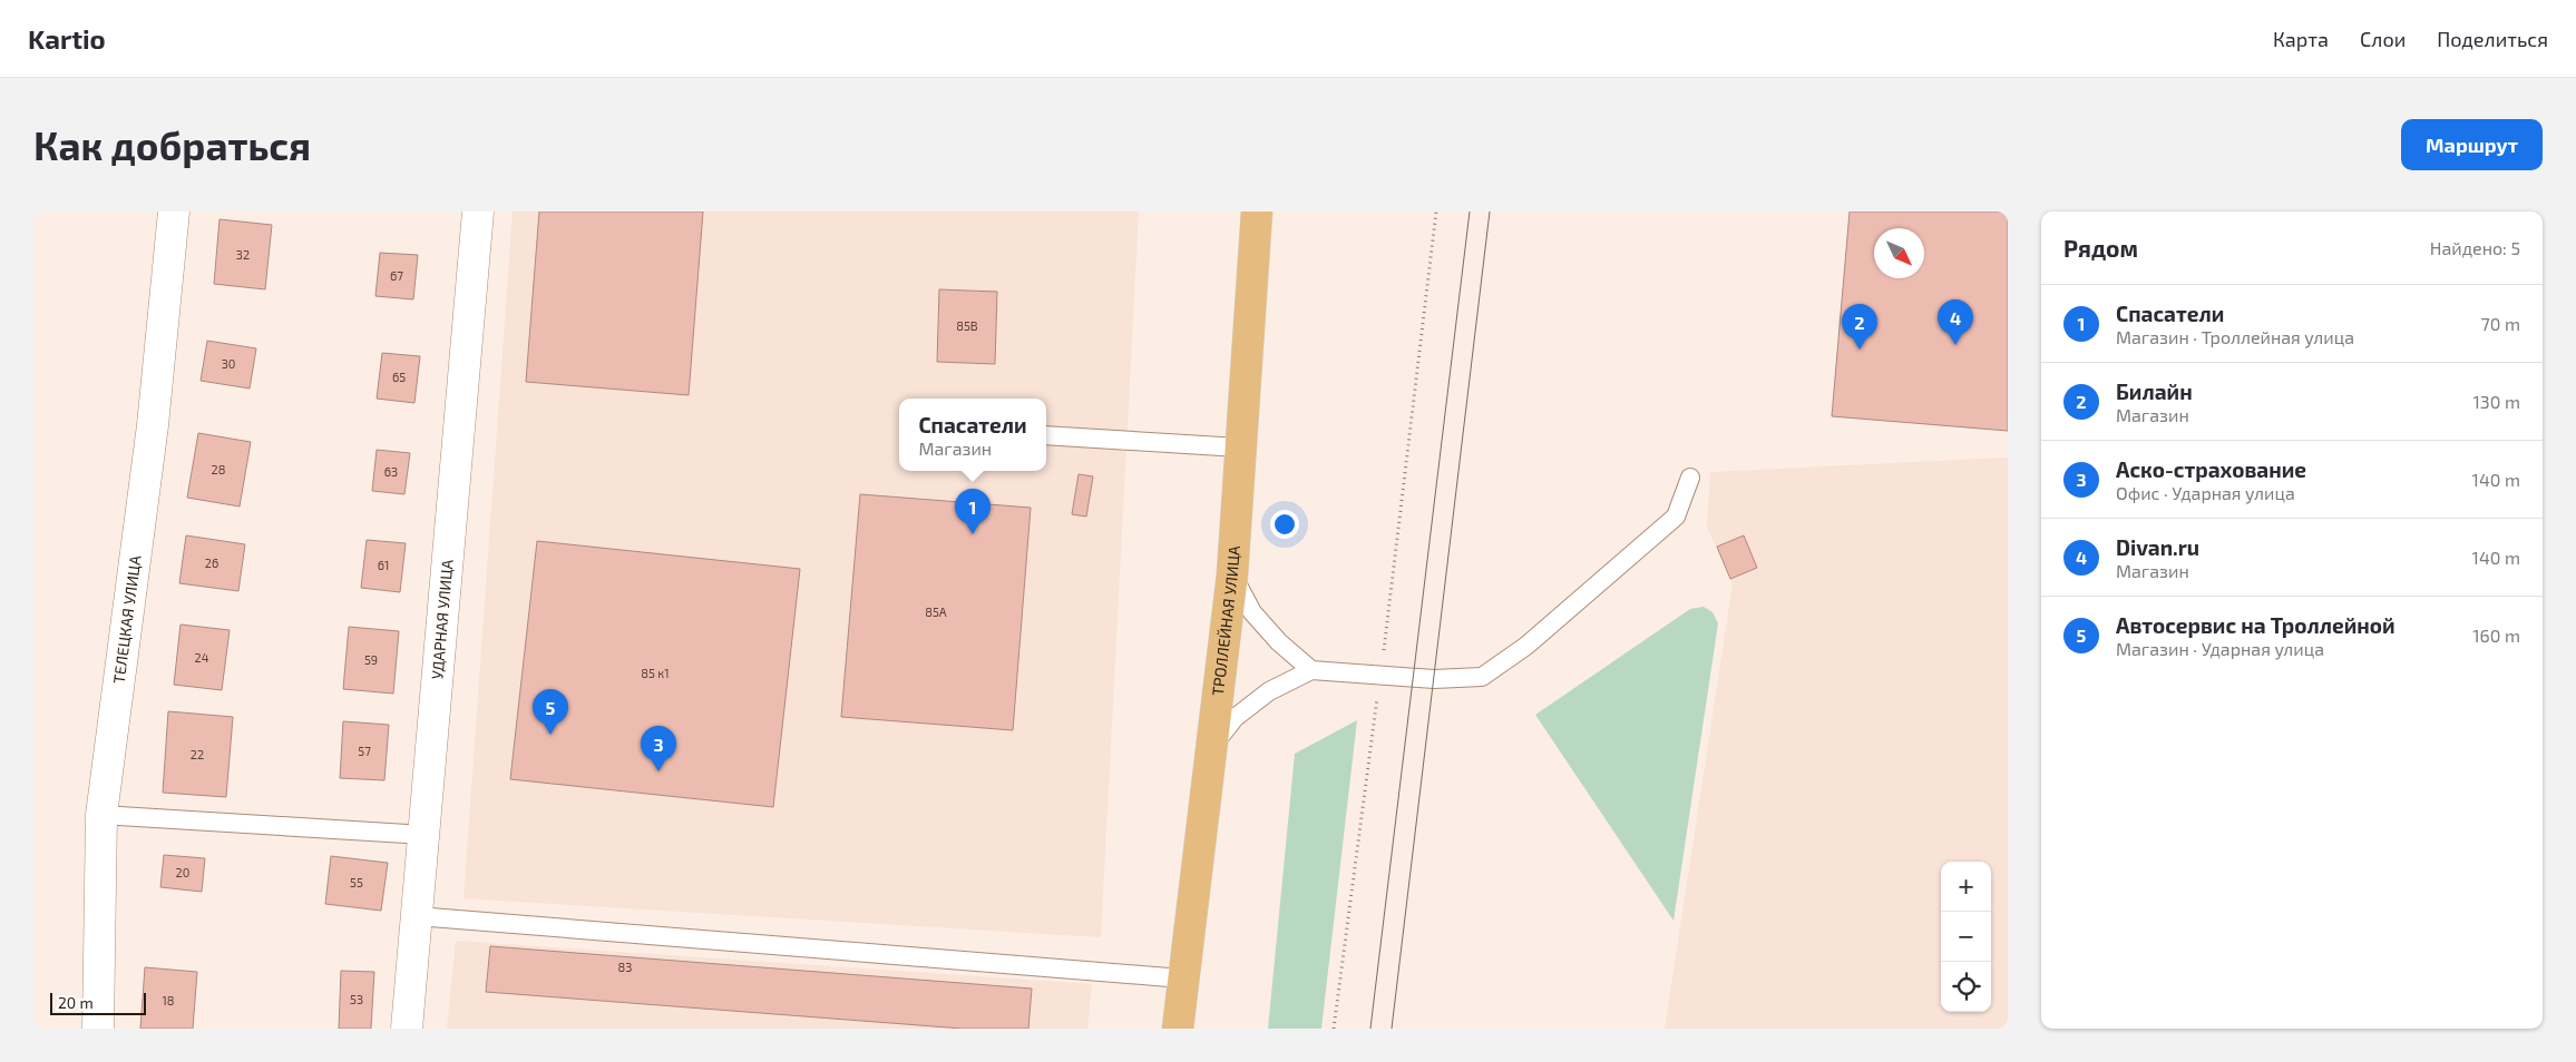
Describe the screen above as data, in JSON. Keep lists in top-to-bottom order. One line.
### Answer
{"streets":{"main road":["ТРОЛЛЕЙНАЯ УЛИЦА"],"street":["ТЕЛЕЦКАЯ УЛИЦА","УДАРНАЯ УЛИЦА"]},"house_numbers":["32","67","85В","30","65","28","63","26","61","85А","24","59","85 к1","57","22","20","55","83","53","18"],"scale_bar":"20 m","north":"bottom right","page":{"header":"Kartio","nav":["Карта","Слои","Поделиться"],"buttons":"Маршрут","title":"Как добраться","heading":["Рядом","Найдено: 5"],"list":[{"mark":"1","name":"Спасатели","note":"Магазин · Троллейная улица","value":"70 m"},{"mark":"2","name":"Билайн","note":"Магазин","value":"130 m"},{"mark":"3","name":"Аско-страхование","note":"Офис · Ударная улица","value":"140 m"},{"mark":"4","name":"Divan.ru","note":"Магазин","value":"140 m"},{"mark":"5","name":"Автосервис на Троллейной","note":"Магазин · Ударная улица","value":"160 m"}],"pins":["4","2","1","5","3"],"popup":["Спасатели","Магазин"],"map_buttons":["+","−"],"scale":"20 m"}}
